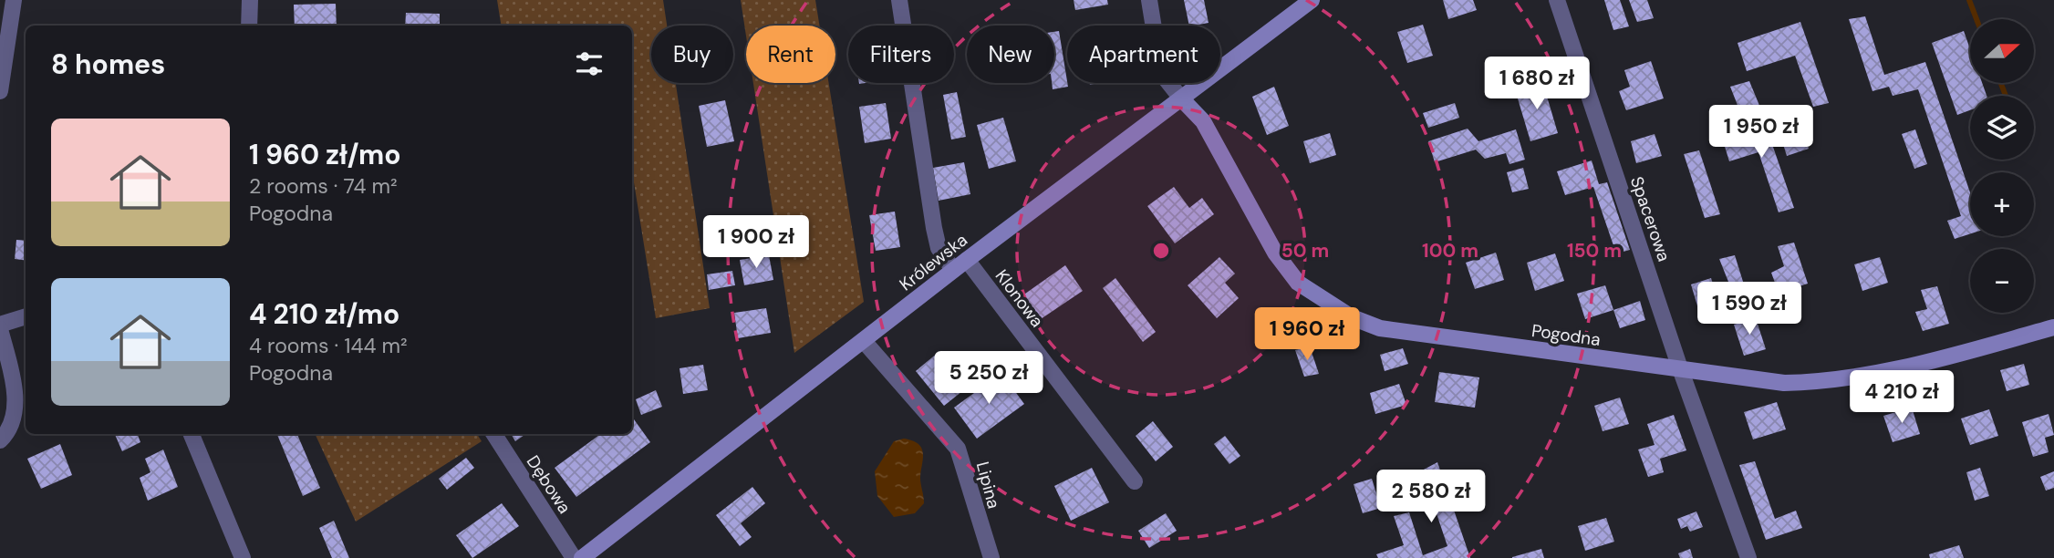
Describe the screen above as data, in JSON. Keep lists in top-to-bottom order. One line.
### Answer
{"streets":{"street":["Spacerowa","Królewska","Klonowa","Pogodna","Dębowa","Lipina"]},"crossings":[["Spacerowa","Pogodna"],["Królewska","Klonowa"],["Królewska","Pogodna"],["Królewska","Lipina"]],"north":"right","page":{"map_buttons":["+","−"],"chip":["Buy","Rent","Filters","New","Apartment"],"heading":"8 homes","price":["1 680 zł","1 950 zł","1 900 zł","1 590 zł","1 960 zł","5 250 zł","4 210 zł","2 580 zł"],"list":[{"name":"1 960 zł/mo","note":"2 rooms · 74 m² · Pogodna"},{"name":"4 210 zł/mo","note":"4 rooms · 144 m² · Pogodna"}]},"rings":["50 m","100 m","150 m"]}
